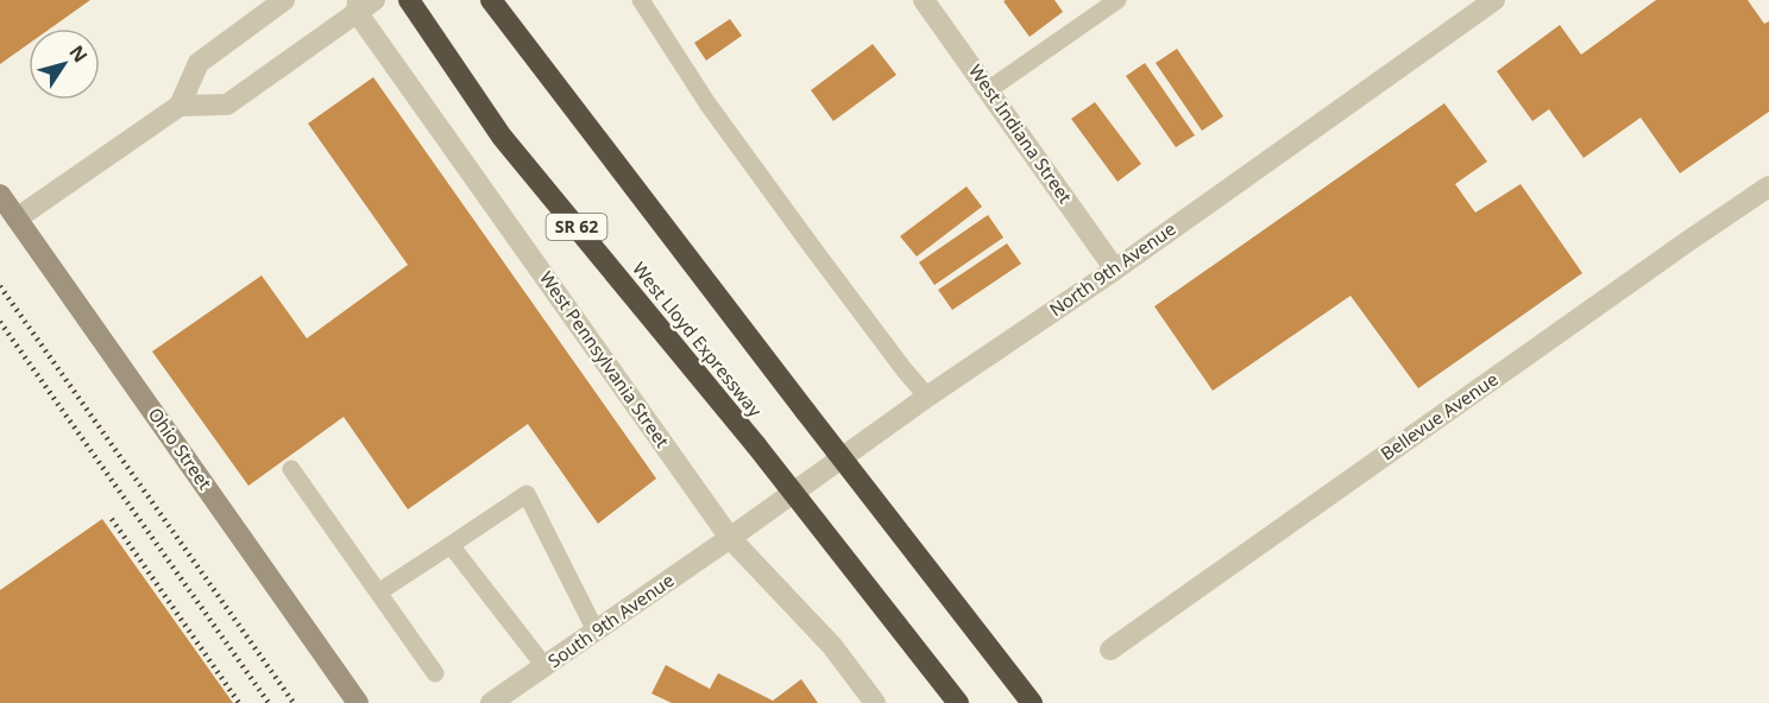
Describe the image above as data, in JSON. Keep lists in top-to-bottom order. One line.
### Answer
{"streets":{"highway":["SR 62","West Lloyd Expressway"],"street":["West Indiana Street","North 9th Avenue","West Pennsylvania Street","Bellevue Avenue","Ohio Street","South 9th Avenue"]},"crossings":[["West Indiana Street","North 9th Avenue"],["North 9th Avenue","West Pennsylvania Street"],["North 9th Avenue","South 9th Avenue"],["West Pennsylvania Street","South 9th Avenue"]],"north":"top right"}
